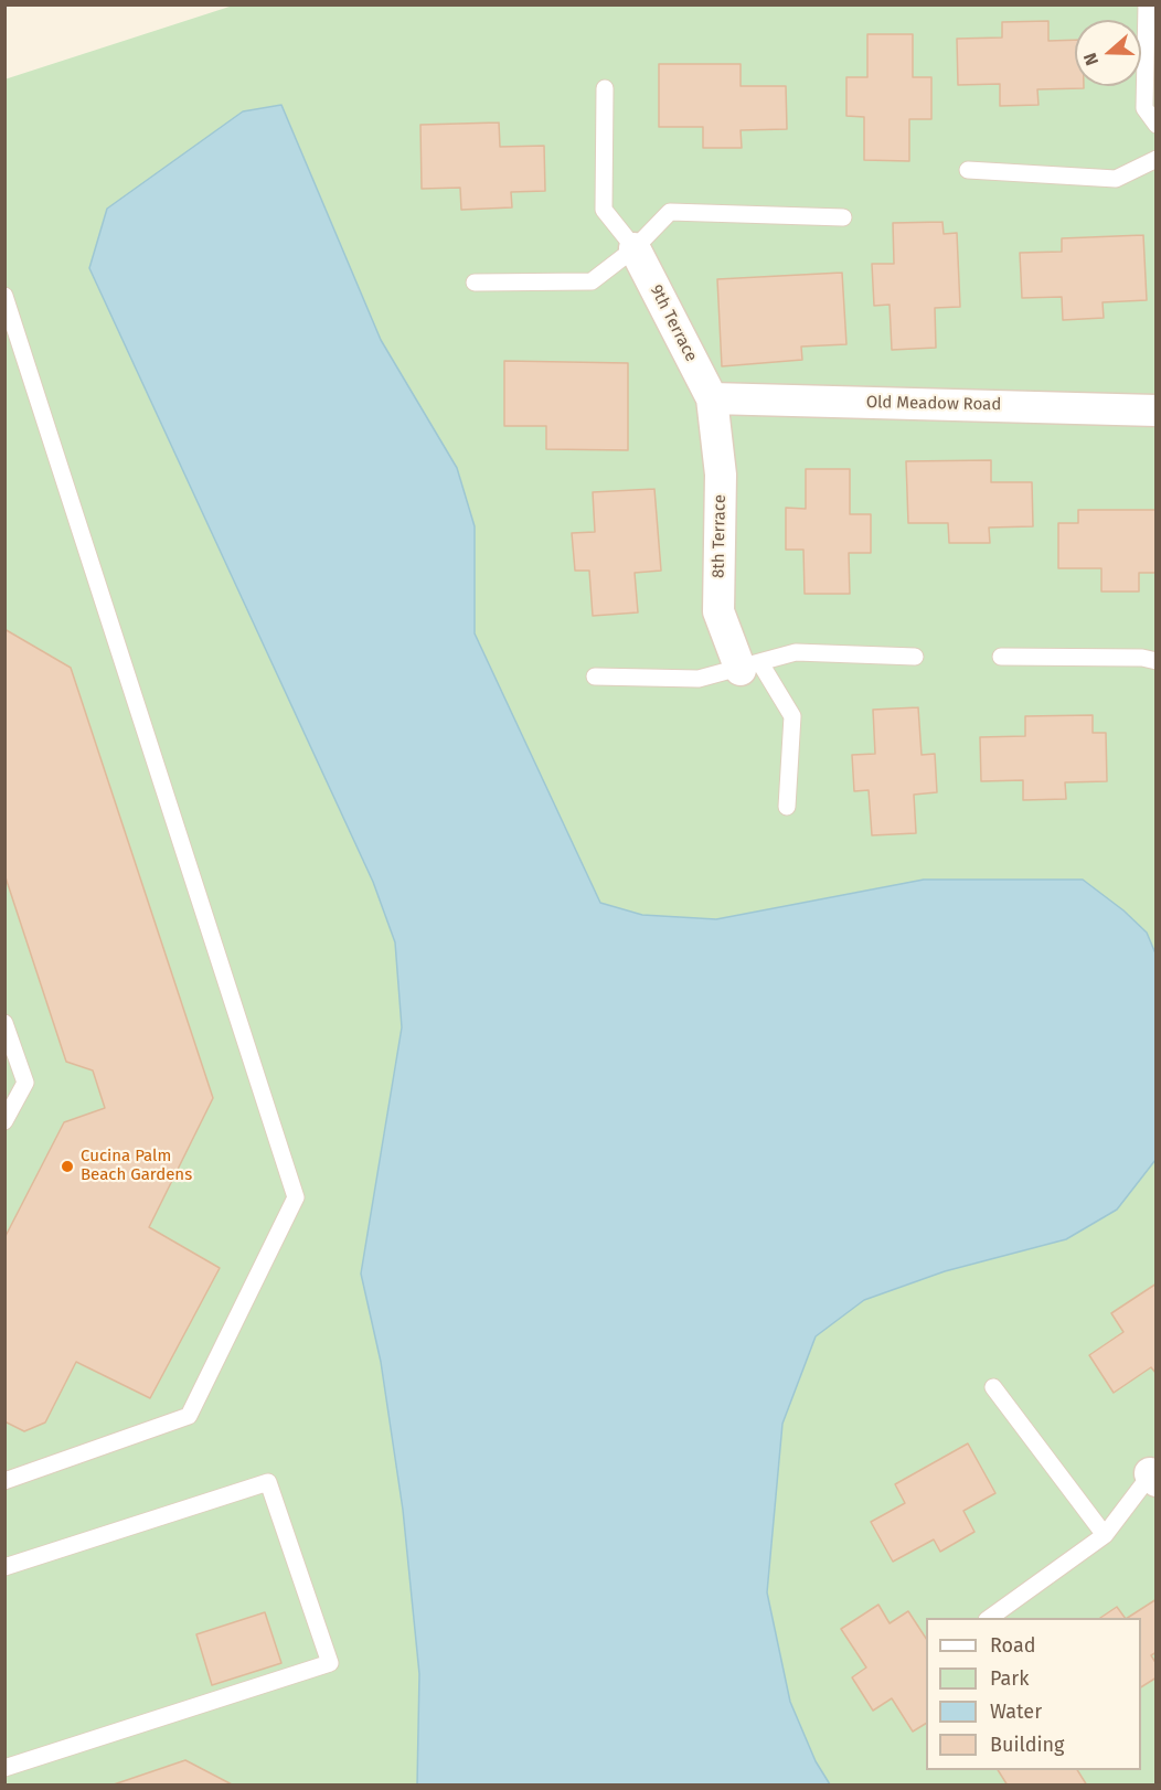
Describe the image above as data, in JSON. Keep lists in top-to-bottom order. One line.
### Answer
{"streets":{"street":["9th Terrace","Old Meadow Road","8th Terrace"]},"crossings":[["9th Terrace","Old Meadow Road"],["9th Terrace","8th Terrace"],["Old Meadow Road","8th Terrace"]],"places":["Cucina Palm Beach Gardens"],"legend":["Road","Park","Water","Building"],"north":"left"}
